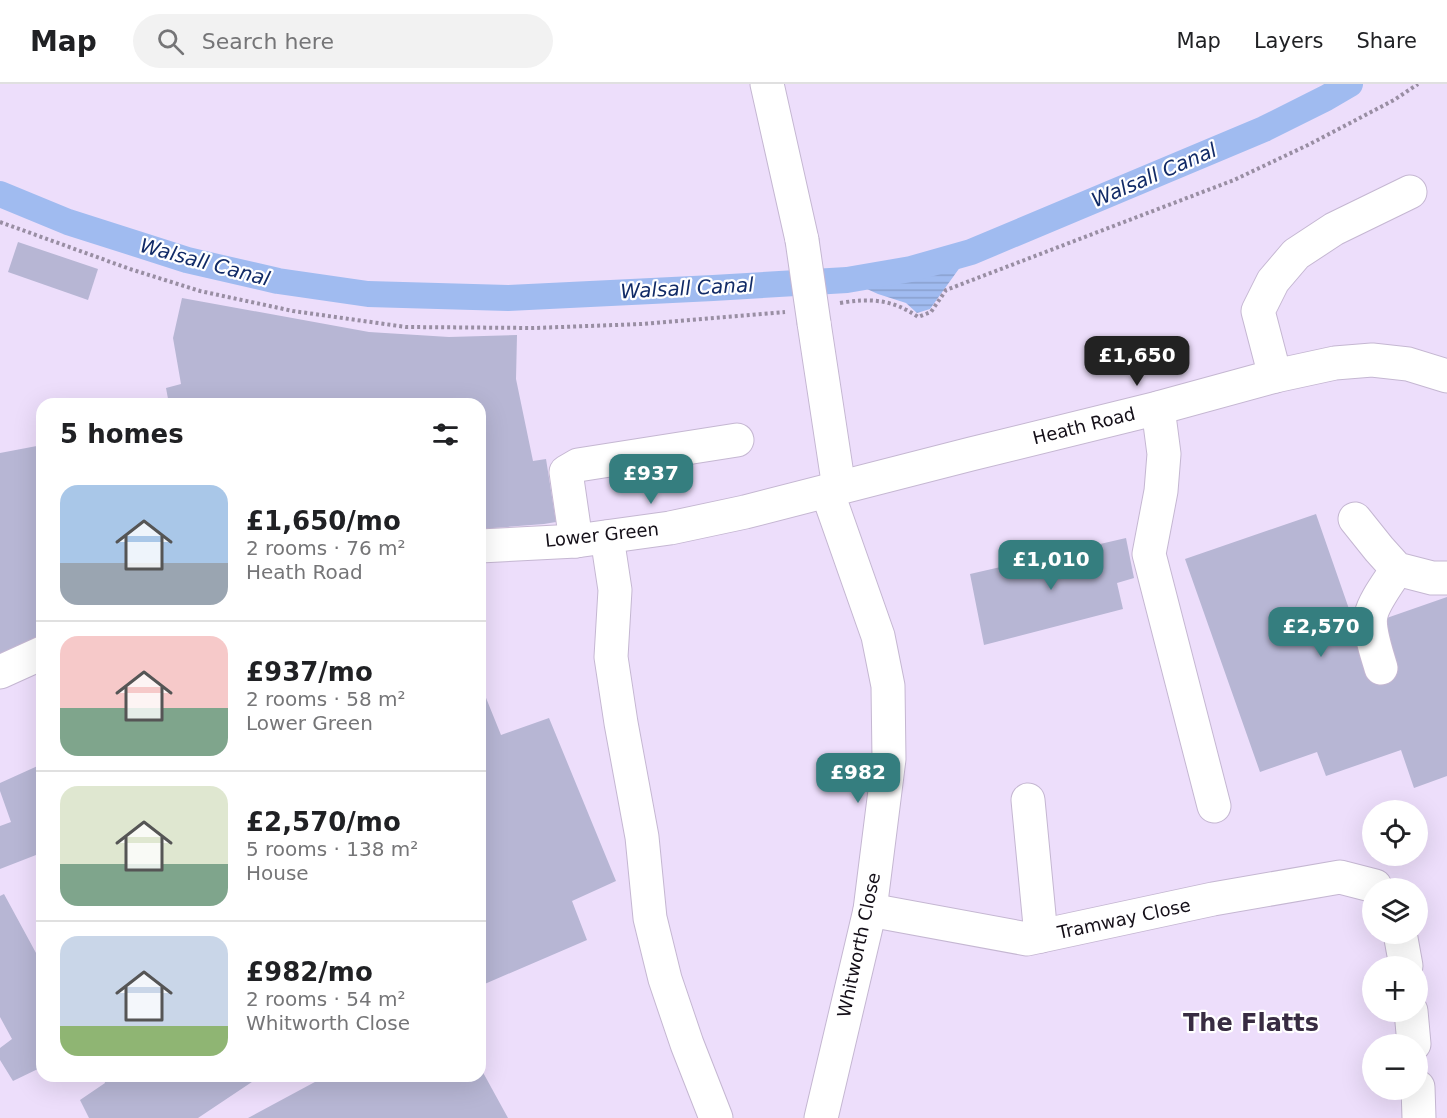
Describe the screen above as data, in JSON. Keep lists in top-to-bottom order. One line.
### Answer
{"streets":{"street":["Heath Road","Lower Green","Tramway Close","Whitworth Close"]},"crossings":[["Heath Road","Lower Green"],["Heath Road","Whitworth Close"],["Lower Green","Whitworth Close"],["Tramway Close","Whitworth Close"]],"districts":["The Flatts"],"water":["Walsall Canal"],"page":{"header":"Map","search":"Search here","nav":["Map","Layers","Share"],"price":["£1,650","£937","£1,010","£2,570","£982"],"heading":"5 homes","list":[{"name":"£1,650/mo","note":"2 rooms · 76 m² · Heath Road"},{"name":"£937/mo","note":"2 rooms · 58 m² · Lower Green"},{"name":"£2,570/mo","note":"5 rooms · 138 m² · House"},{"name":"£982/mo","note":"2 rooms · 54 m² · Whitworth Close"}],"map_buttons":["+","−"]}}
